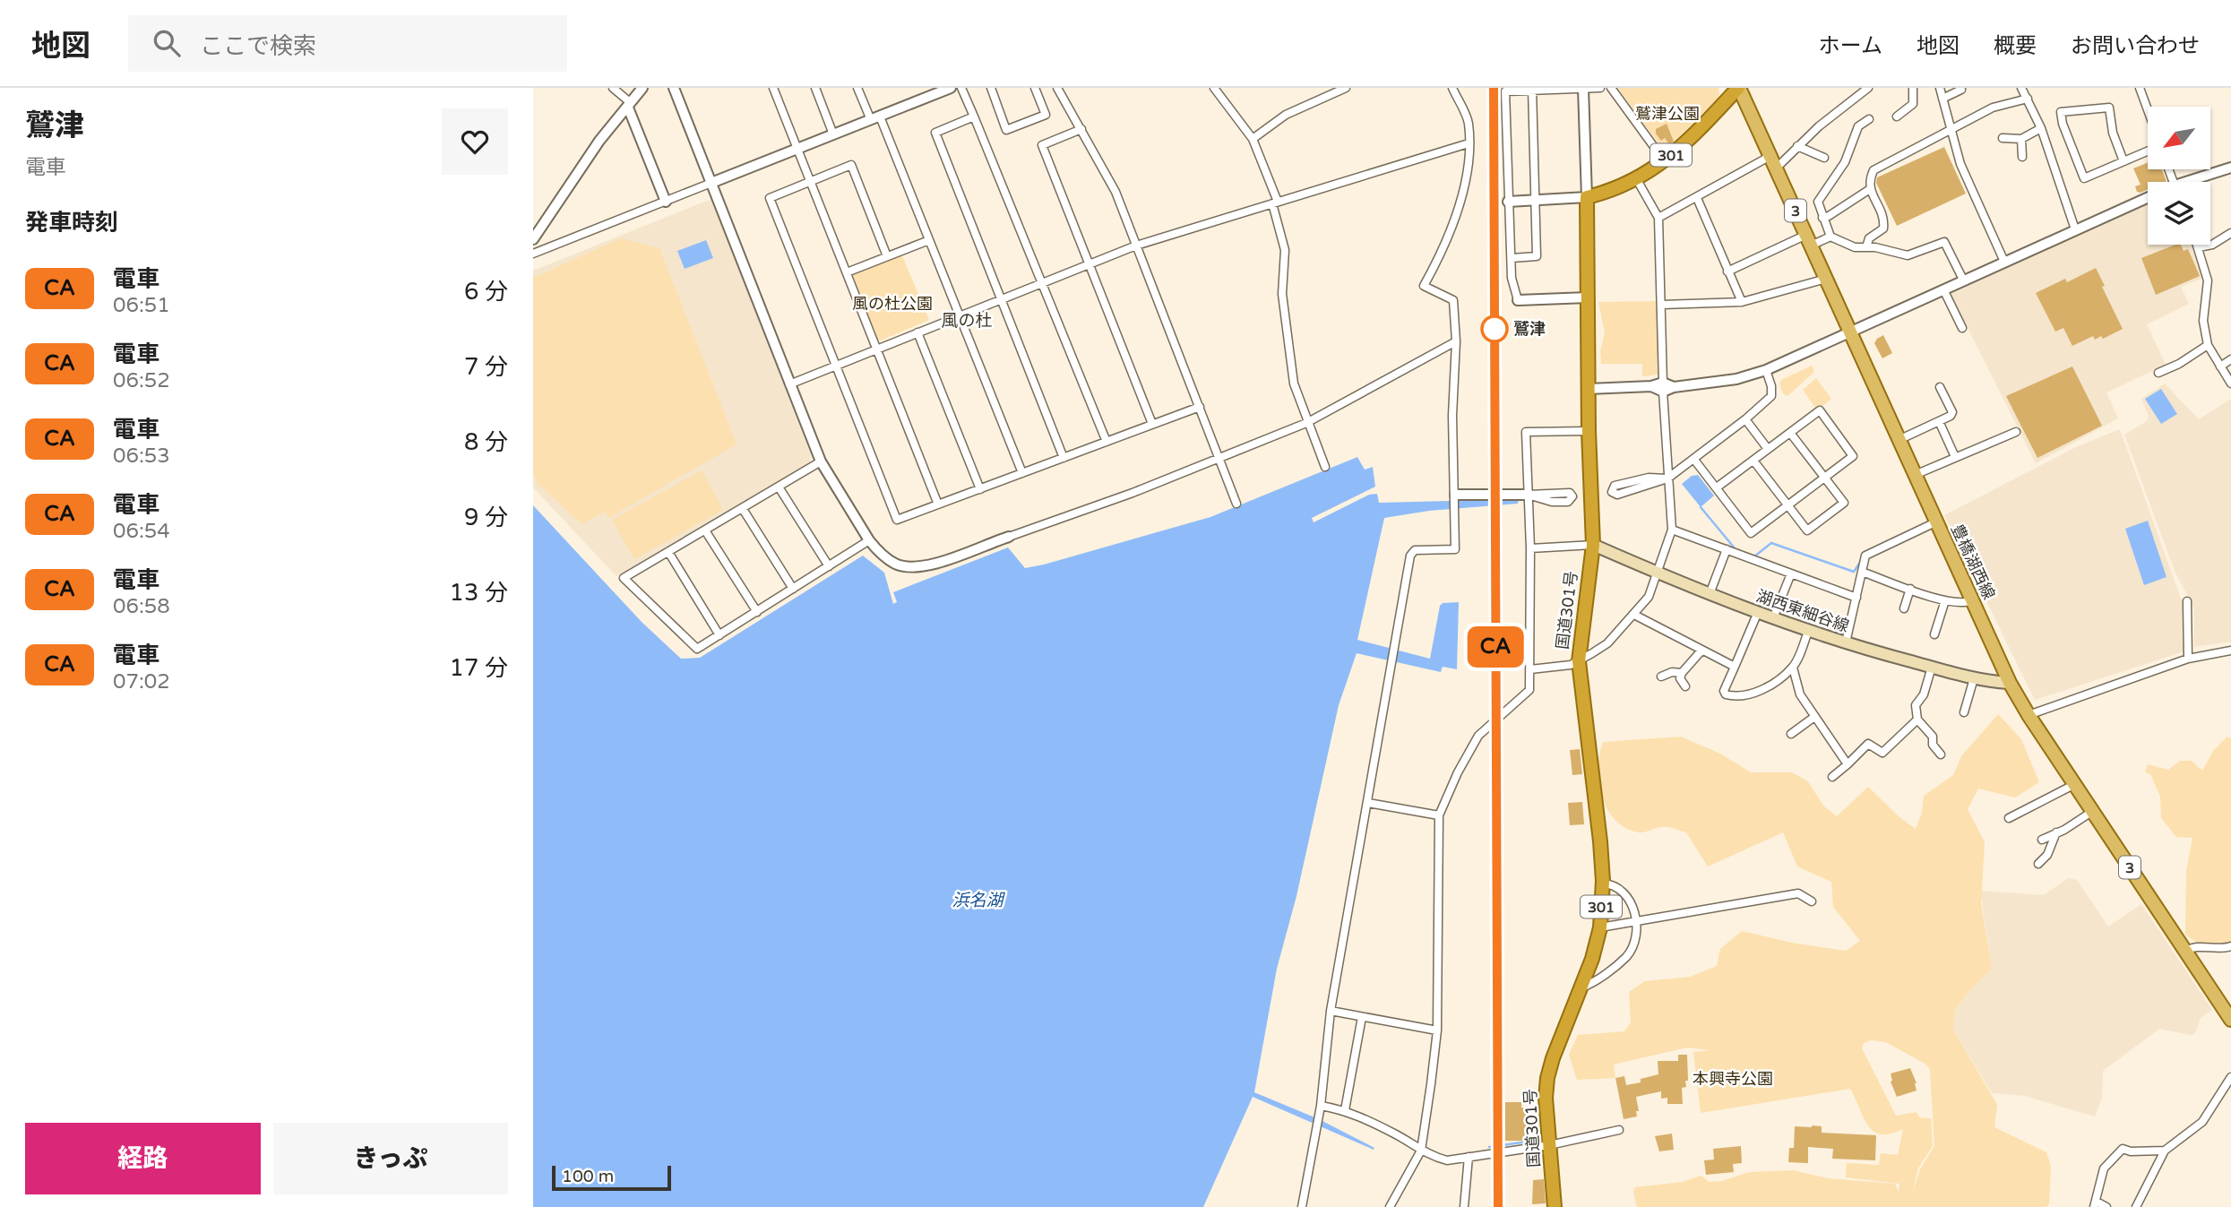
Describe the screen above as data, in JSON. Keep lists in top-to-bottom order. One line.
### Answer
{"streets":{"highway":["301","国道301号"],"main road":["3","豊橋湖西線","湖西東細谷線"]},"crossings":[["301","豊橋湖西線"],["301","国道301号"],["豊橋湖西線","湖西東細谷線"],["国道301号","湖西東細谷線"]],"districts":["風の杜"],"water":["浜名湖"],"parks":["鷲津公園","風の杜公園","本興寺公園"],"places":["鷲津"],"scale_bar":"100 m","north":"bottom left","page":{"header":"地図","search":"ここで検索","nav":["ホーム","地図","概要","お問い合わせ"],"heading":[["鷲津","電車"],"発車時刻"],"on_map":"CA","list":[{"mark":"CA","name":"電車","note":"06:51","value":"6 分"},{"mark":"CA","name":"電車","note":"06:52","value":"7 分"},{"mark":"CA","name":"電車","note":"06:53","value":"8 分"},{"mark":"CA","name":"電車","note":"06:54","value":"9 分"},{"mark":"CA","name":"電車","note":"06:58","value":"13 分"},{"mark":"CA","name":"電車","note":"07:02","value":"17 分"}],"buttons":["経路","きっぷ"],"scale":"100 m"}}
